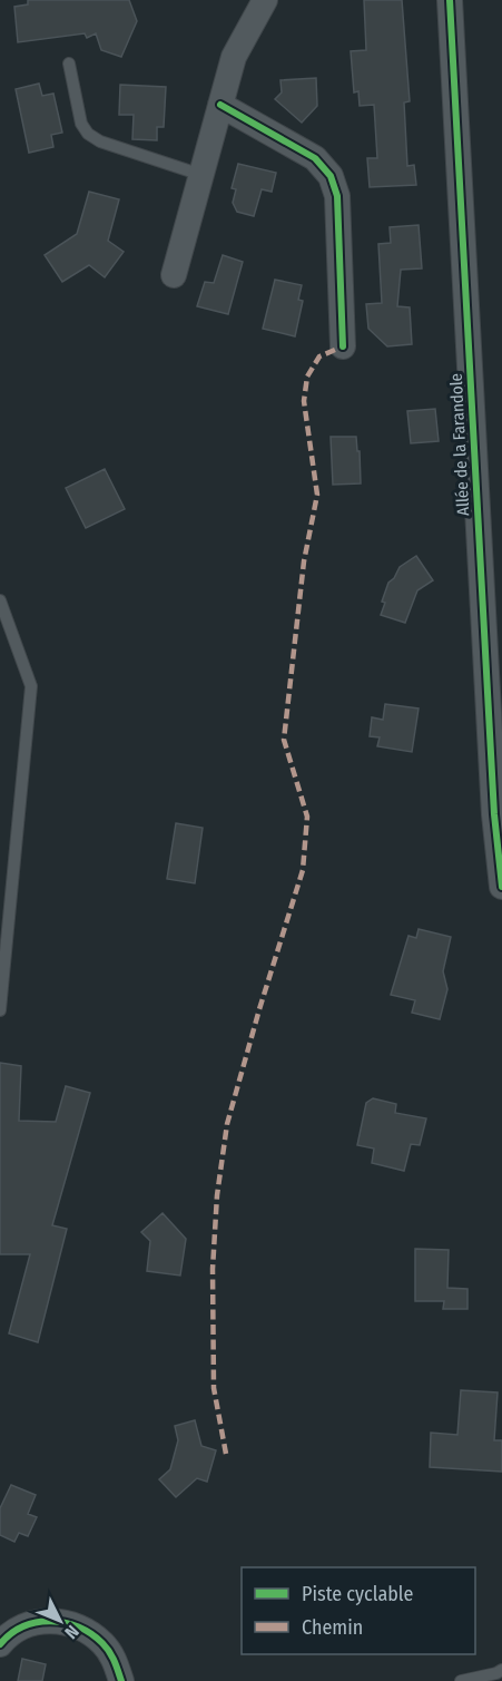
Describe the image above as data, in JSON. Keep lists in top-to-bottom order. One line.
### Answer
{"streets":{"street":["Allée de la Farandole"]},"legend":["Piste cyclable","Chemin"],"north":"bottom right"}
